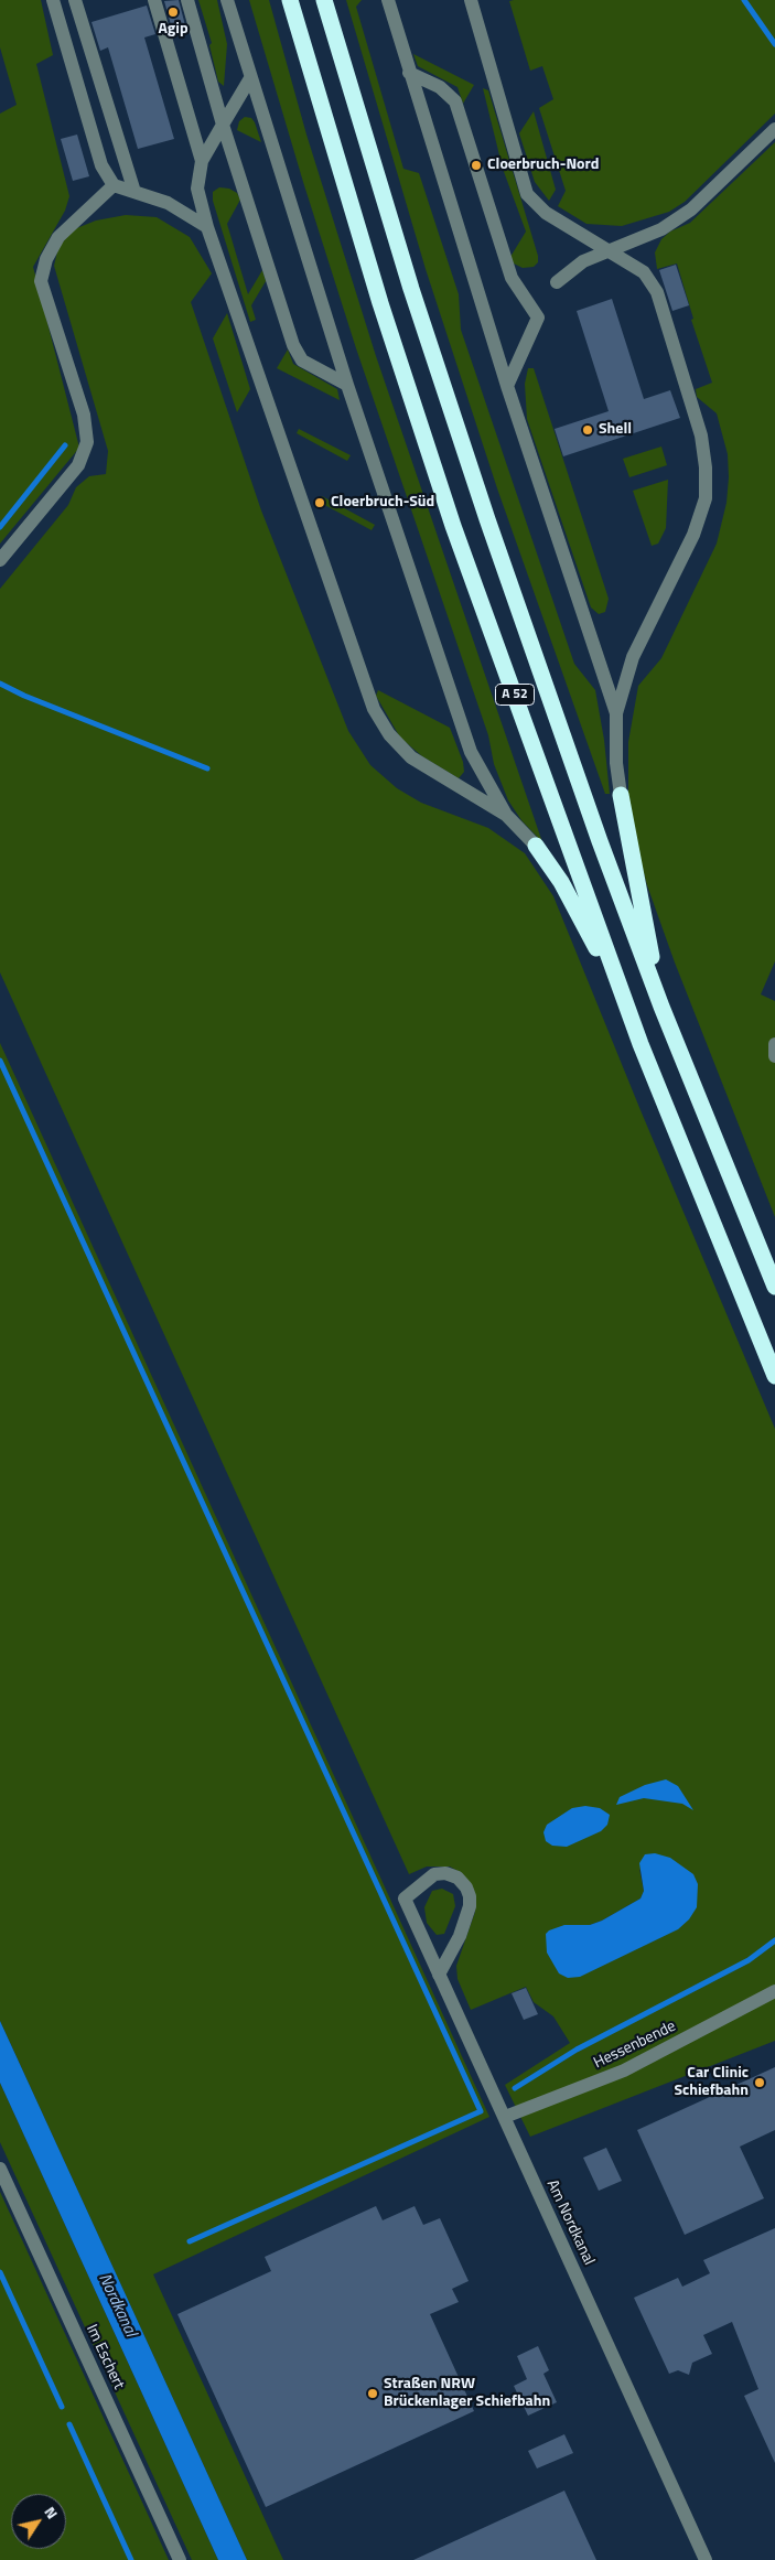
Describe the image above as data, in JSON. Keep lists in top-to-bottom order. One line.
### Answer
{"streets":{"highway":["A 52"],"street":["Hessenbende","Am Nordkanal","Im Eschert"]},"crossings":[["Hessenbende","Am Nordkanal"]],"water":["Nordkanal"],"places":["Agip","Cloerbruch-Nord","Shell","Cloerbruch-Süd","Car Clinic Schiefbahn","Straßen NRW Brückenlager Schiefbahn"],"north":"top right"}
